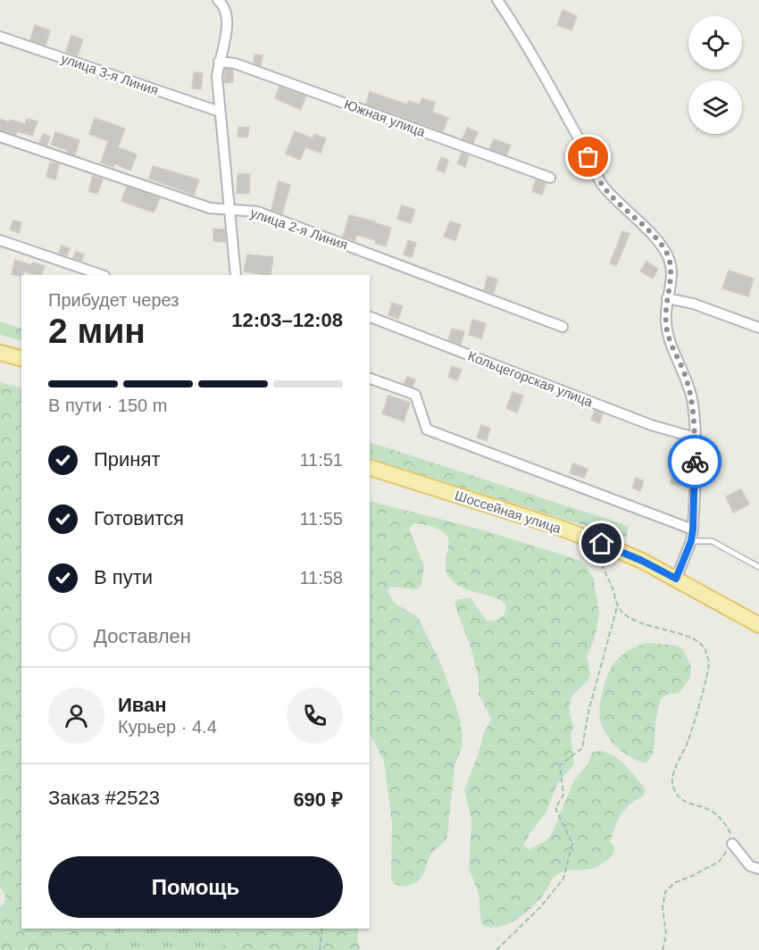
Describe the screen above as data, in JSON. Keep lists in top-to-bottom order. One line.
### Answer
{"streets":{"main road":["Шоссейная улица"],"street":["улица 3-я Линия","Южная улица","улица 2-я Линия","Кольцегорская улица"]},"page":{"heading":["2 мин","Прибудет через","12:03–12:08"],"panel":["Иван","Курьер · 4.4","Заказ #2523","690 ₽"],"bar":"В пути · 150 m","list":[["Принят","11:51"],["Готовится","11:55"],["В пути","11:58"],"Доставлен"],"buttons":"Помощь"}}
